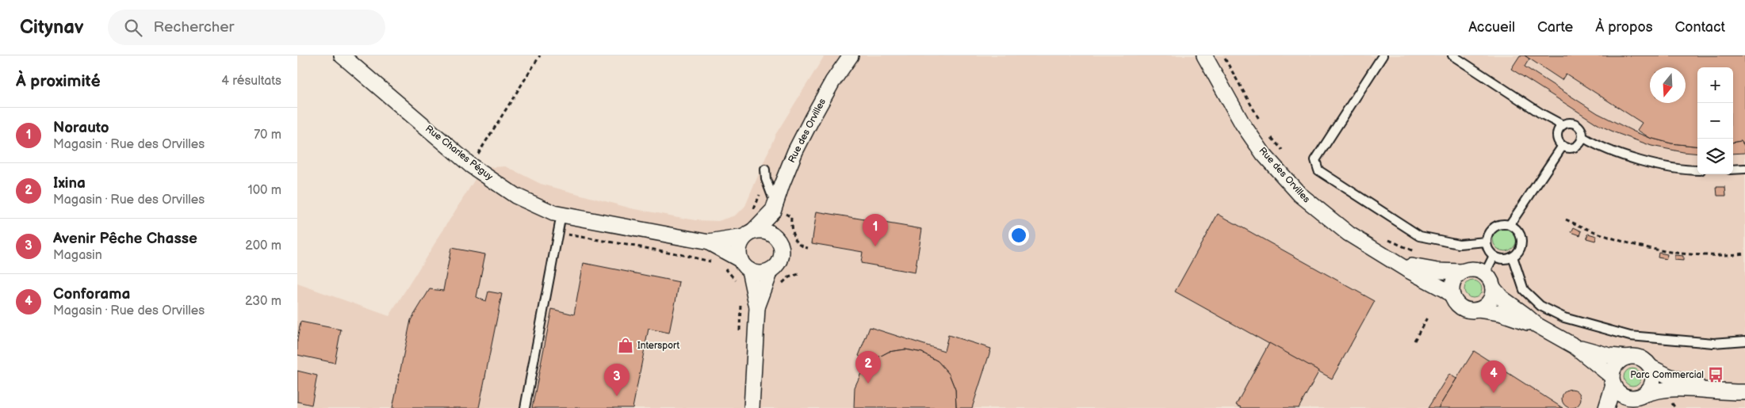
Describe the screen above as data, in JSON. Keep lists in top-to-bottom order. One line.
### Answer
{"streets":{"street":["Rue des Orvilles","Rue Charles Péguy"]},"crossings":[["Rue des Orvilles","Rue Charles Péguy"]],"places":{"shop":["Intersport"],"bus stop":["Parc Commercial"]},"north":"bottom","page":{"header":"Citynav","search":"Rechercher","nav":["Accueil","Carte","À propos","Contact"],"heading":["À proximité","4 résultats"],"map_buttons":["+","−"],"list":[{"mark":"1","name":"Norauto","note":"Magasin · Rue des Orvilles","value":"70 m"},{"mark":"2","name":"Ixina","note":"Magasin · Rue des Orvilles","value":"100 m"},{"mark":"3","name":"Avenir Pêche Chasse","note":"Magasin","value":"200 m"},{"mark":"4","name":"Conforama","note":"Magasin · Rue des Orvilles","value":"230 m"}],"pins":["1","2","4","3"]}}
